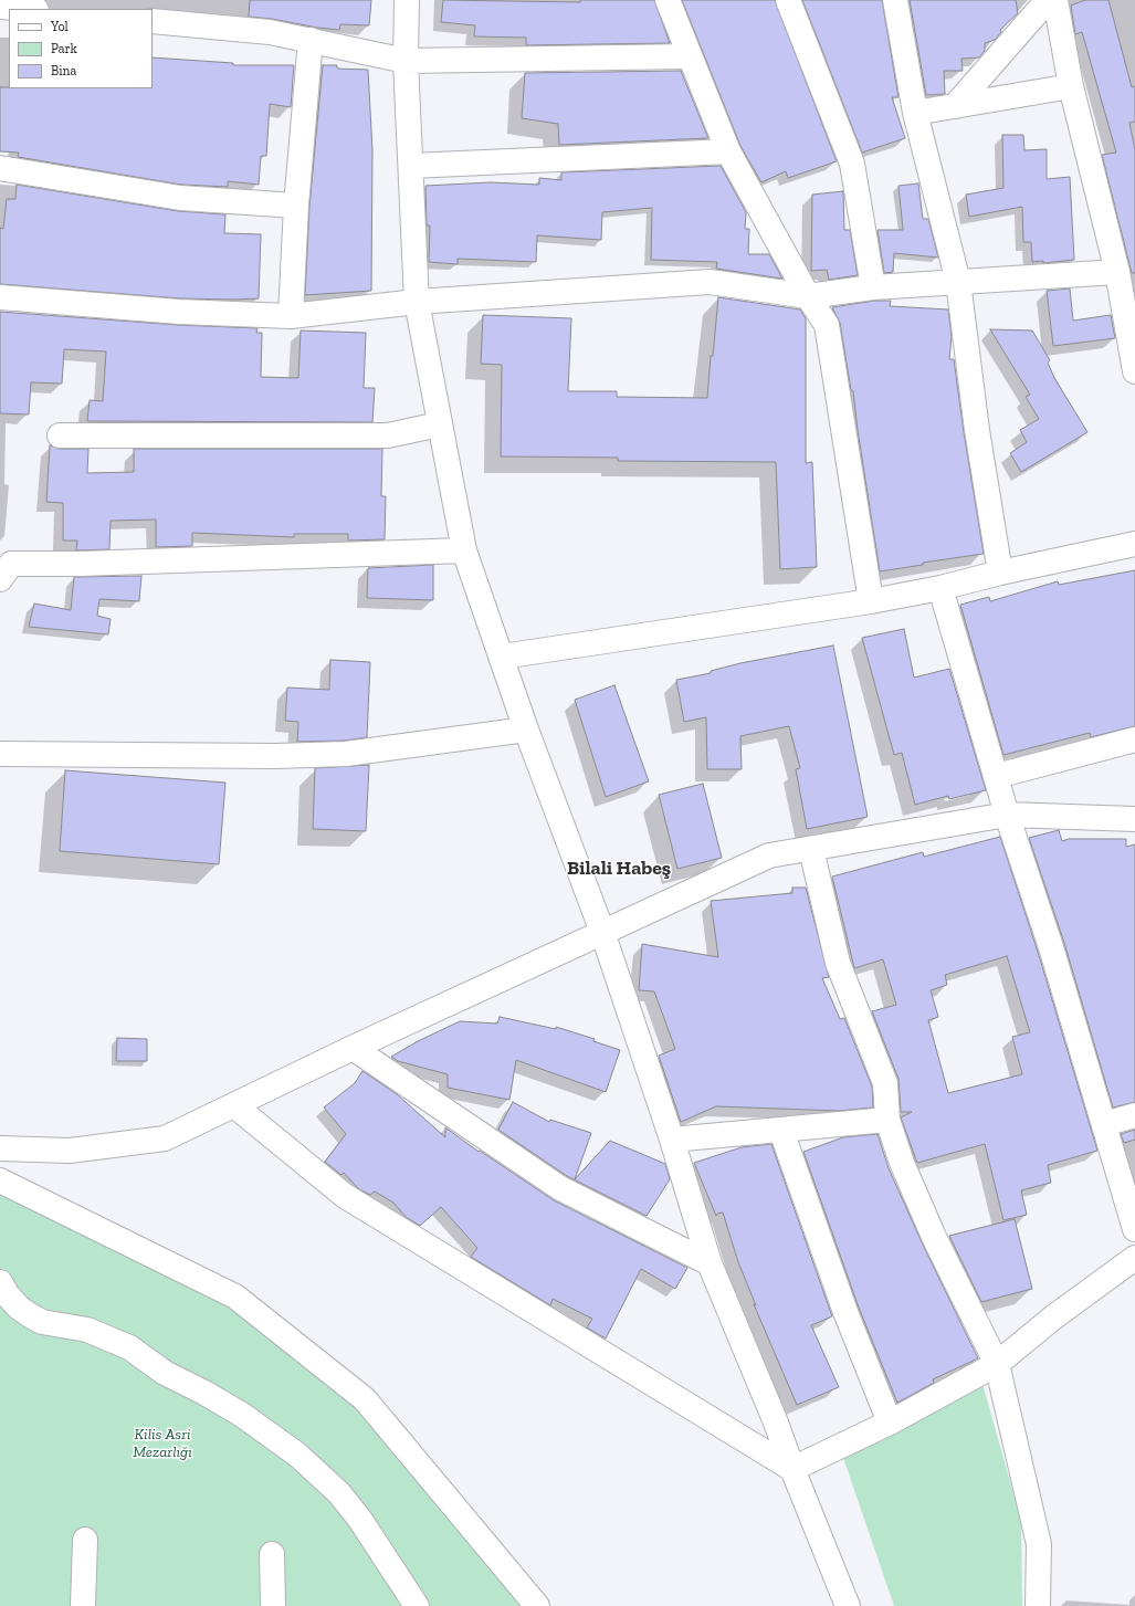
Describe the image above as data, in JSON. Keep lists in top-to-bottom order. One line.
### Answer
{"districts":["Bilali Habeş"],"parks":["Kilis Asri Mezarlığı"],"legend":["Yol","Park","Bina"]}
